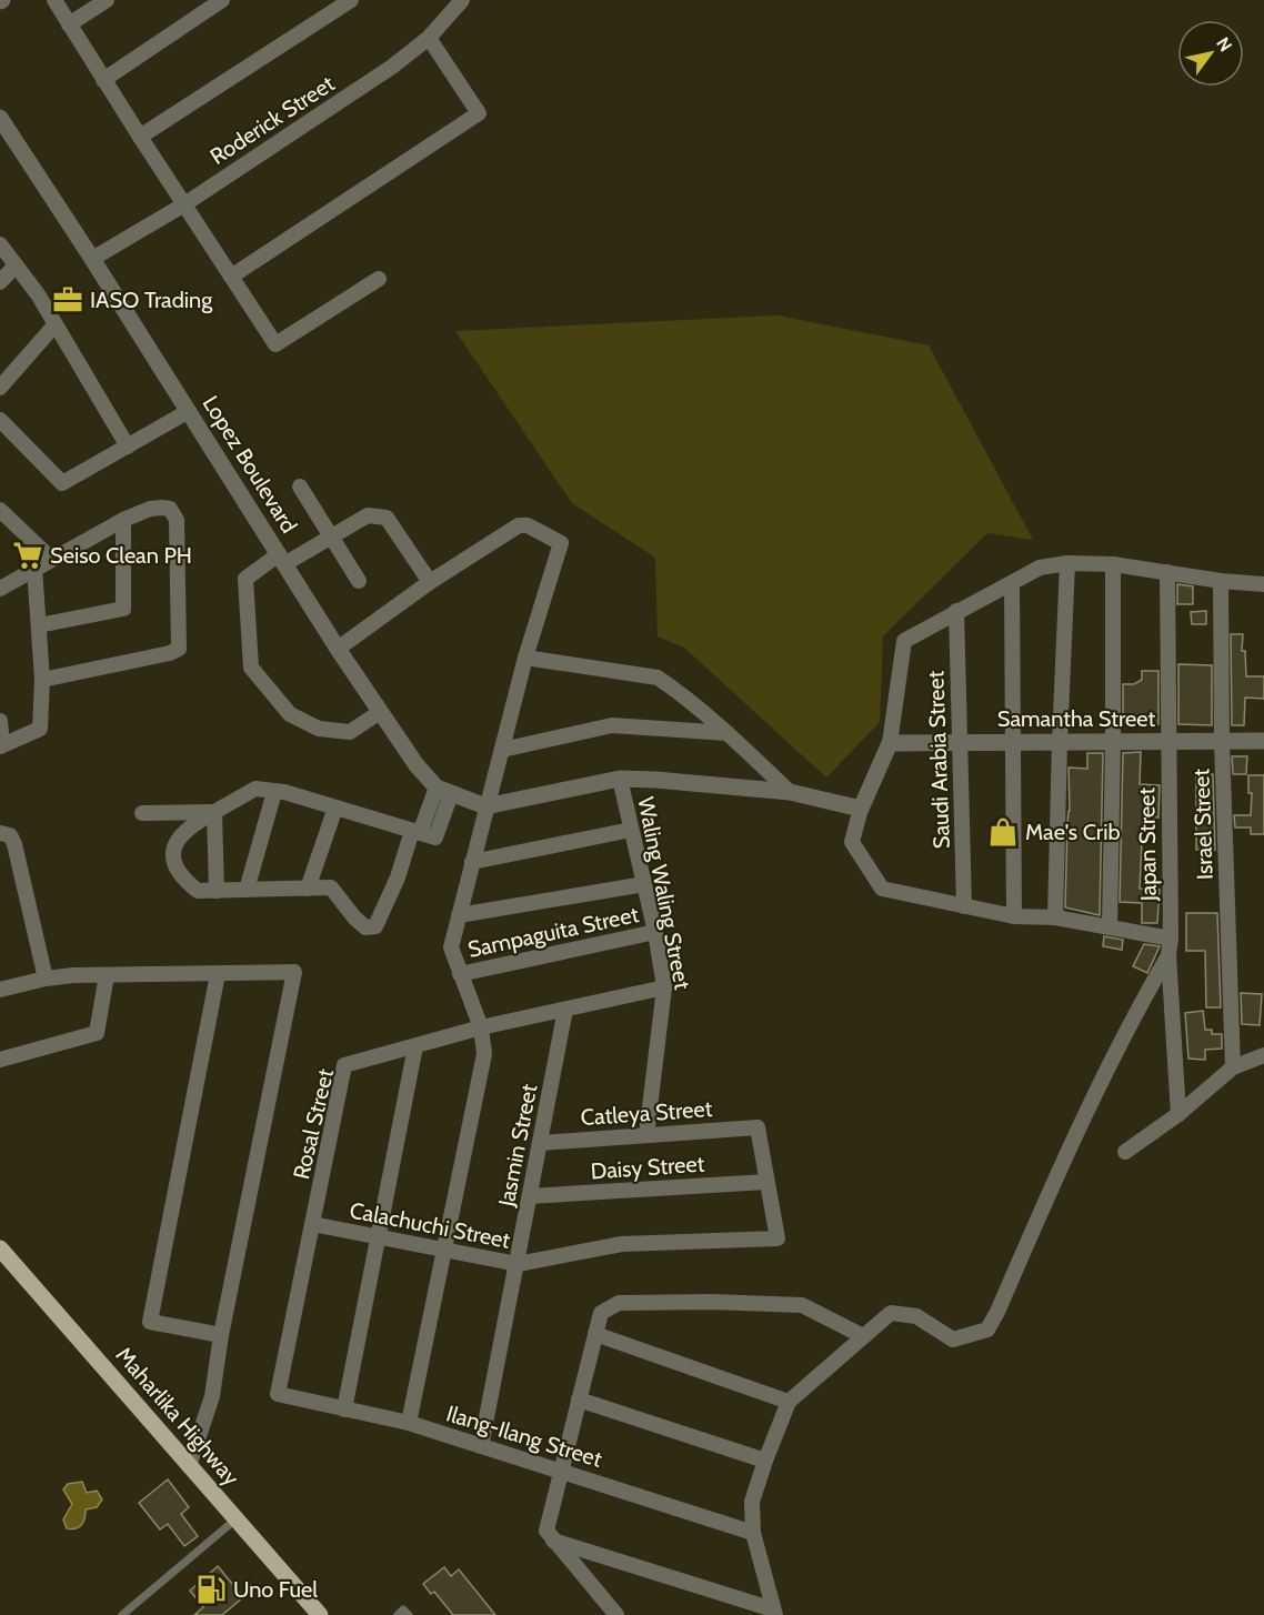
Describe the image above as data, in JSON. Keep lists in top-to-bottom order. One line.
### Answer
{"streets":{"main road":["Maharlika Highway"],"street":["Roderick Street","Lopez Boulevard","Samantha Street","Saudi Arabia Street","Israel Street","Japan Street","Waling Waling Street","Sampaguita Street","Catleya Street","Rosal Street","Jasmin Street","Daisy Street","Calachuchi Street","Ilang-Ilang Street"]},"crossings":[["Roderick Street","Lopez Boulevard"],["Samantha Street","Saudi Arabia Street"],["Samantha Street","Israel Street"],["Samantha Street","Japan Street"],["Waling Waling Street","Sampaguita Street"],["Waling Waling Street","Catleya Street"],["Waling Waling Street","Rosal Street"],["Catleya Street","Jasmin Street"],["Catleya Street","Daisy Street"],["Catleya Street","Calachuchi Street"],["Rosal Street","Jasmin Street"],["Rosal Street","Calachuchi Street"],["Rosal Street","Ilang-Ilang Street"],["Jasmin Street","Daisy Street"],["Jasmin Street","Calachuchi Street"],["Jasmin Street","Ilang-Ilang Street"],["Daisy Street","Calachuchi Street"]],"places":{"office":["IASO Trading"],"supermarket":["Seiso Clean PH"],"shop":["Mae's Crib"],"fuel station":["Uno Fuel"]},"north":"top right"}
